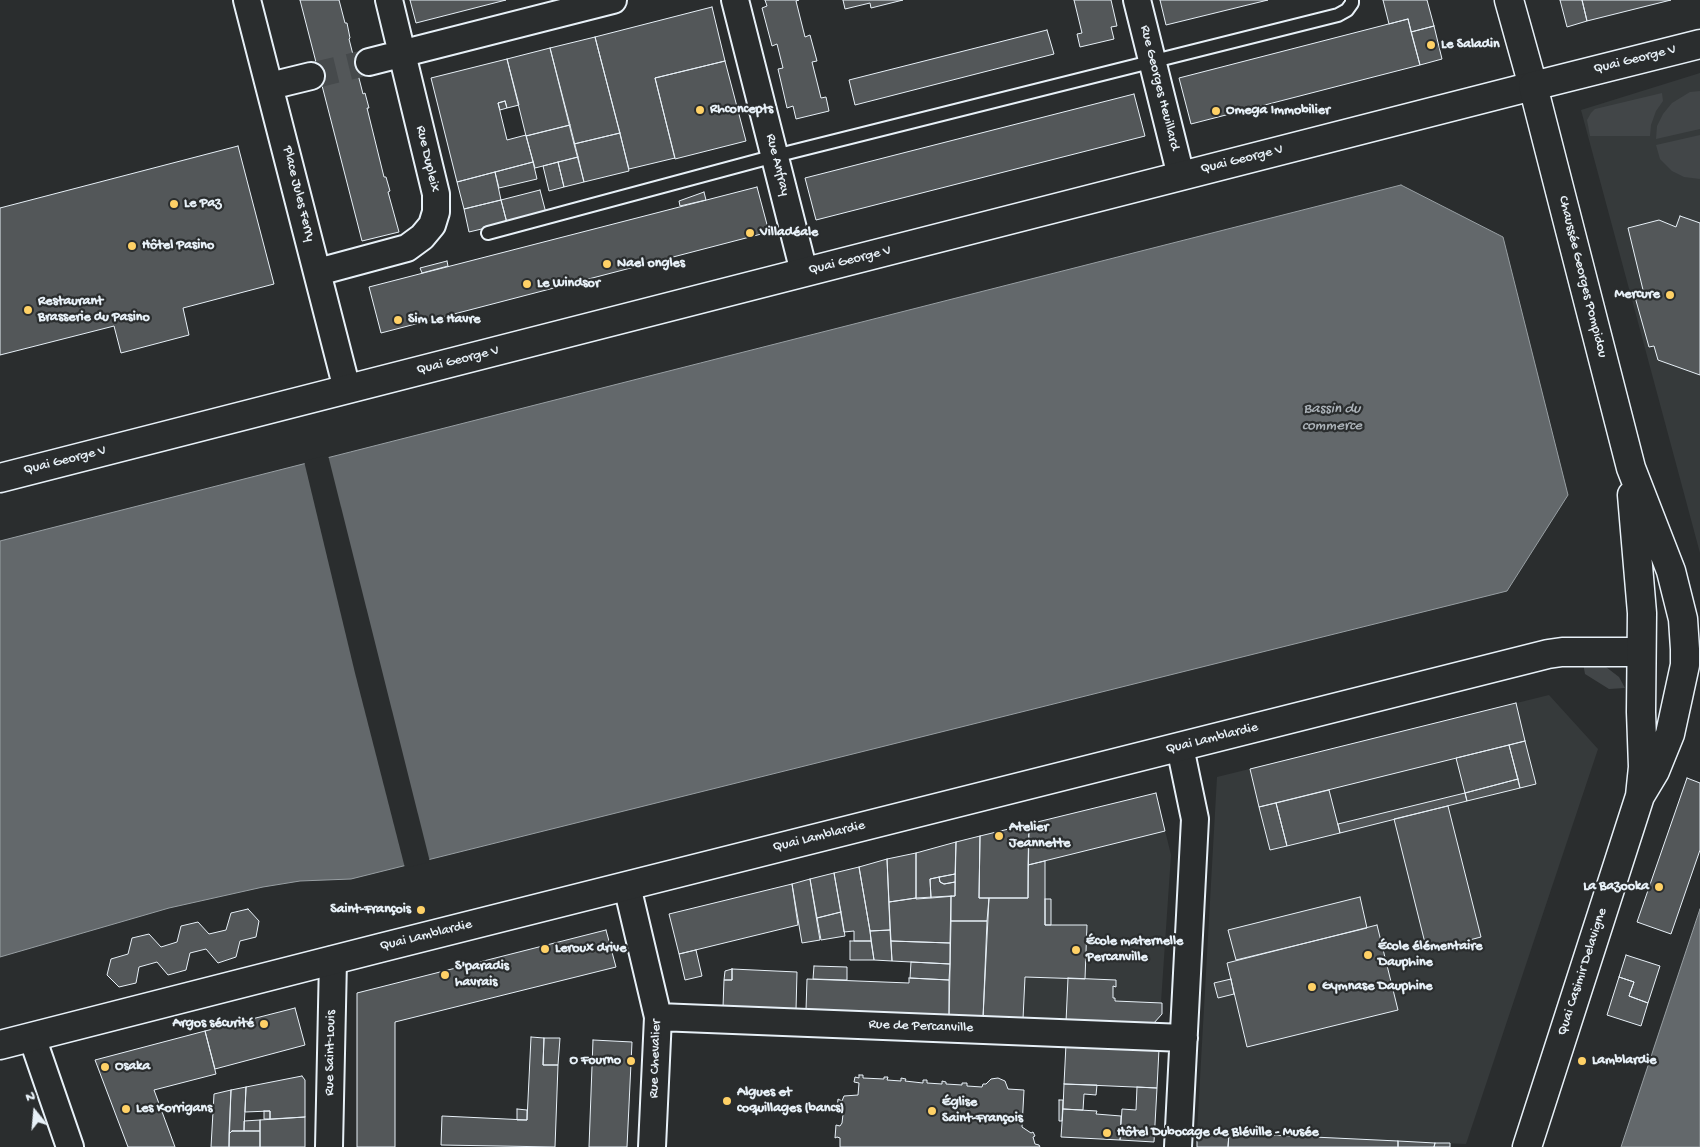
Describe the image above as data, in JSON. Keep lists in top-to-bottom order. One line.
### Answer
{"streets":{"main road":["Quai George V","Chaussée Georges Pompidou","Quai Lamblardie","Quai Casimir Delavigne"],"street":["Rue Georges Heuillard","Rue Dupleix","Rue Anfray","Place Jules Ferry","Rue de Percanville","Rue Saint-Louis","Rue Chevalier"]},"crossings":[["Quai George V","Rue Georges Heuillard"],["Quai George V","Rue Anfray"],["Quai George V","Place Jules Ferry"],["Quai George V","Chaussée Georges Pompidou"],["Rue Dupleix","Place Jules Ferry"],["Chaussée Georges Pompidou","Quai Lamblardie"],["Chaussée Georges Pompidou","Quai Casimir Delavigne"],["Quai Lamblardie","Quai Casimir Delavigne"],["Quai Lamblardie","Rue Saint-Louis"],["Quai Lamblardie","Rue Chevalier"],["Rue de Percanville","Rue Chevalier"]],"water":["Bassin du commerce"],"places":["Le Saladin","Rhconcepts","Omega Immobilier","Le Paz","Villadéale","Hôtel Pasino","Nael ongles","Le Windsor","Mercure","Restaurant Brasserie du Pasino","Sim Le Havre","Atelier Jeannette","La Bazooka","Saint-François","Leroux drive","École maternelle Percanville","École élémentaire Dauphine","S'paradis havrais","Gymnase Dauphine","Argos sécurité","O Fourno","Lamblardie","Osaka","Algues et coquillages (bancs)","Les Korrigans","Église Saint-François","Hôtel Dubocage de Bléville - Musée"],"north":"top"}
